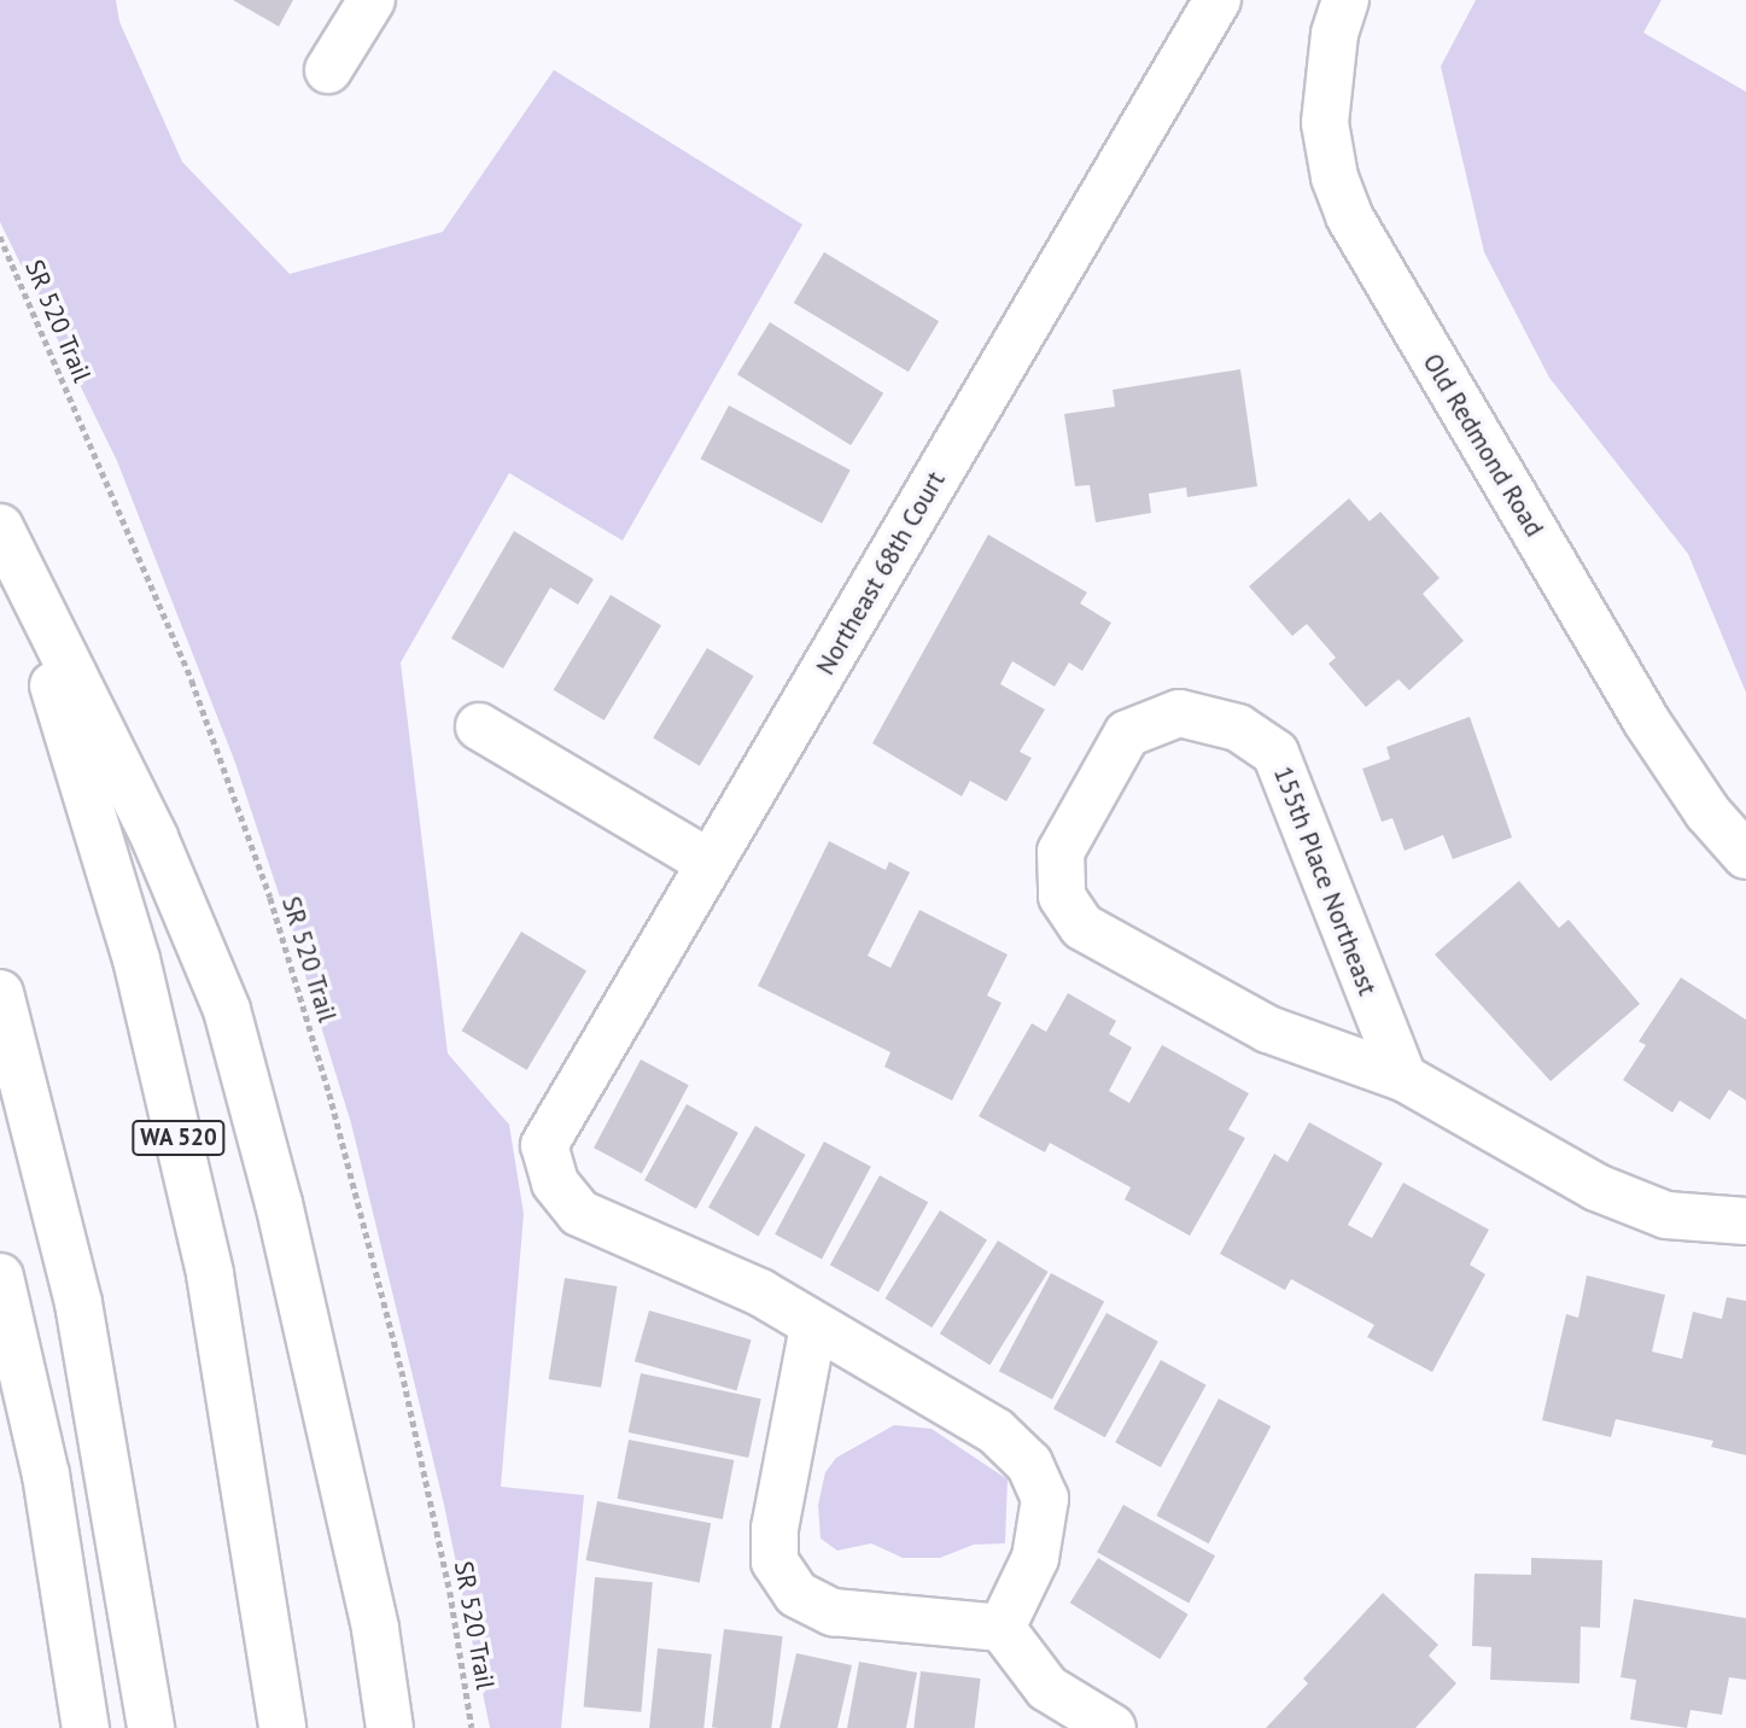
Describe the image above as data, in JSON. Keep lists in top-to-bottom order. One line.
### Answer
{"streets":{"main road":["Old Redmond Road","Northeast 68th Court","155th Place Northeast","WA 520"],"path":["SR 520 Trail"]}}
